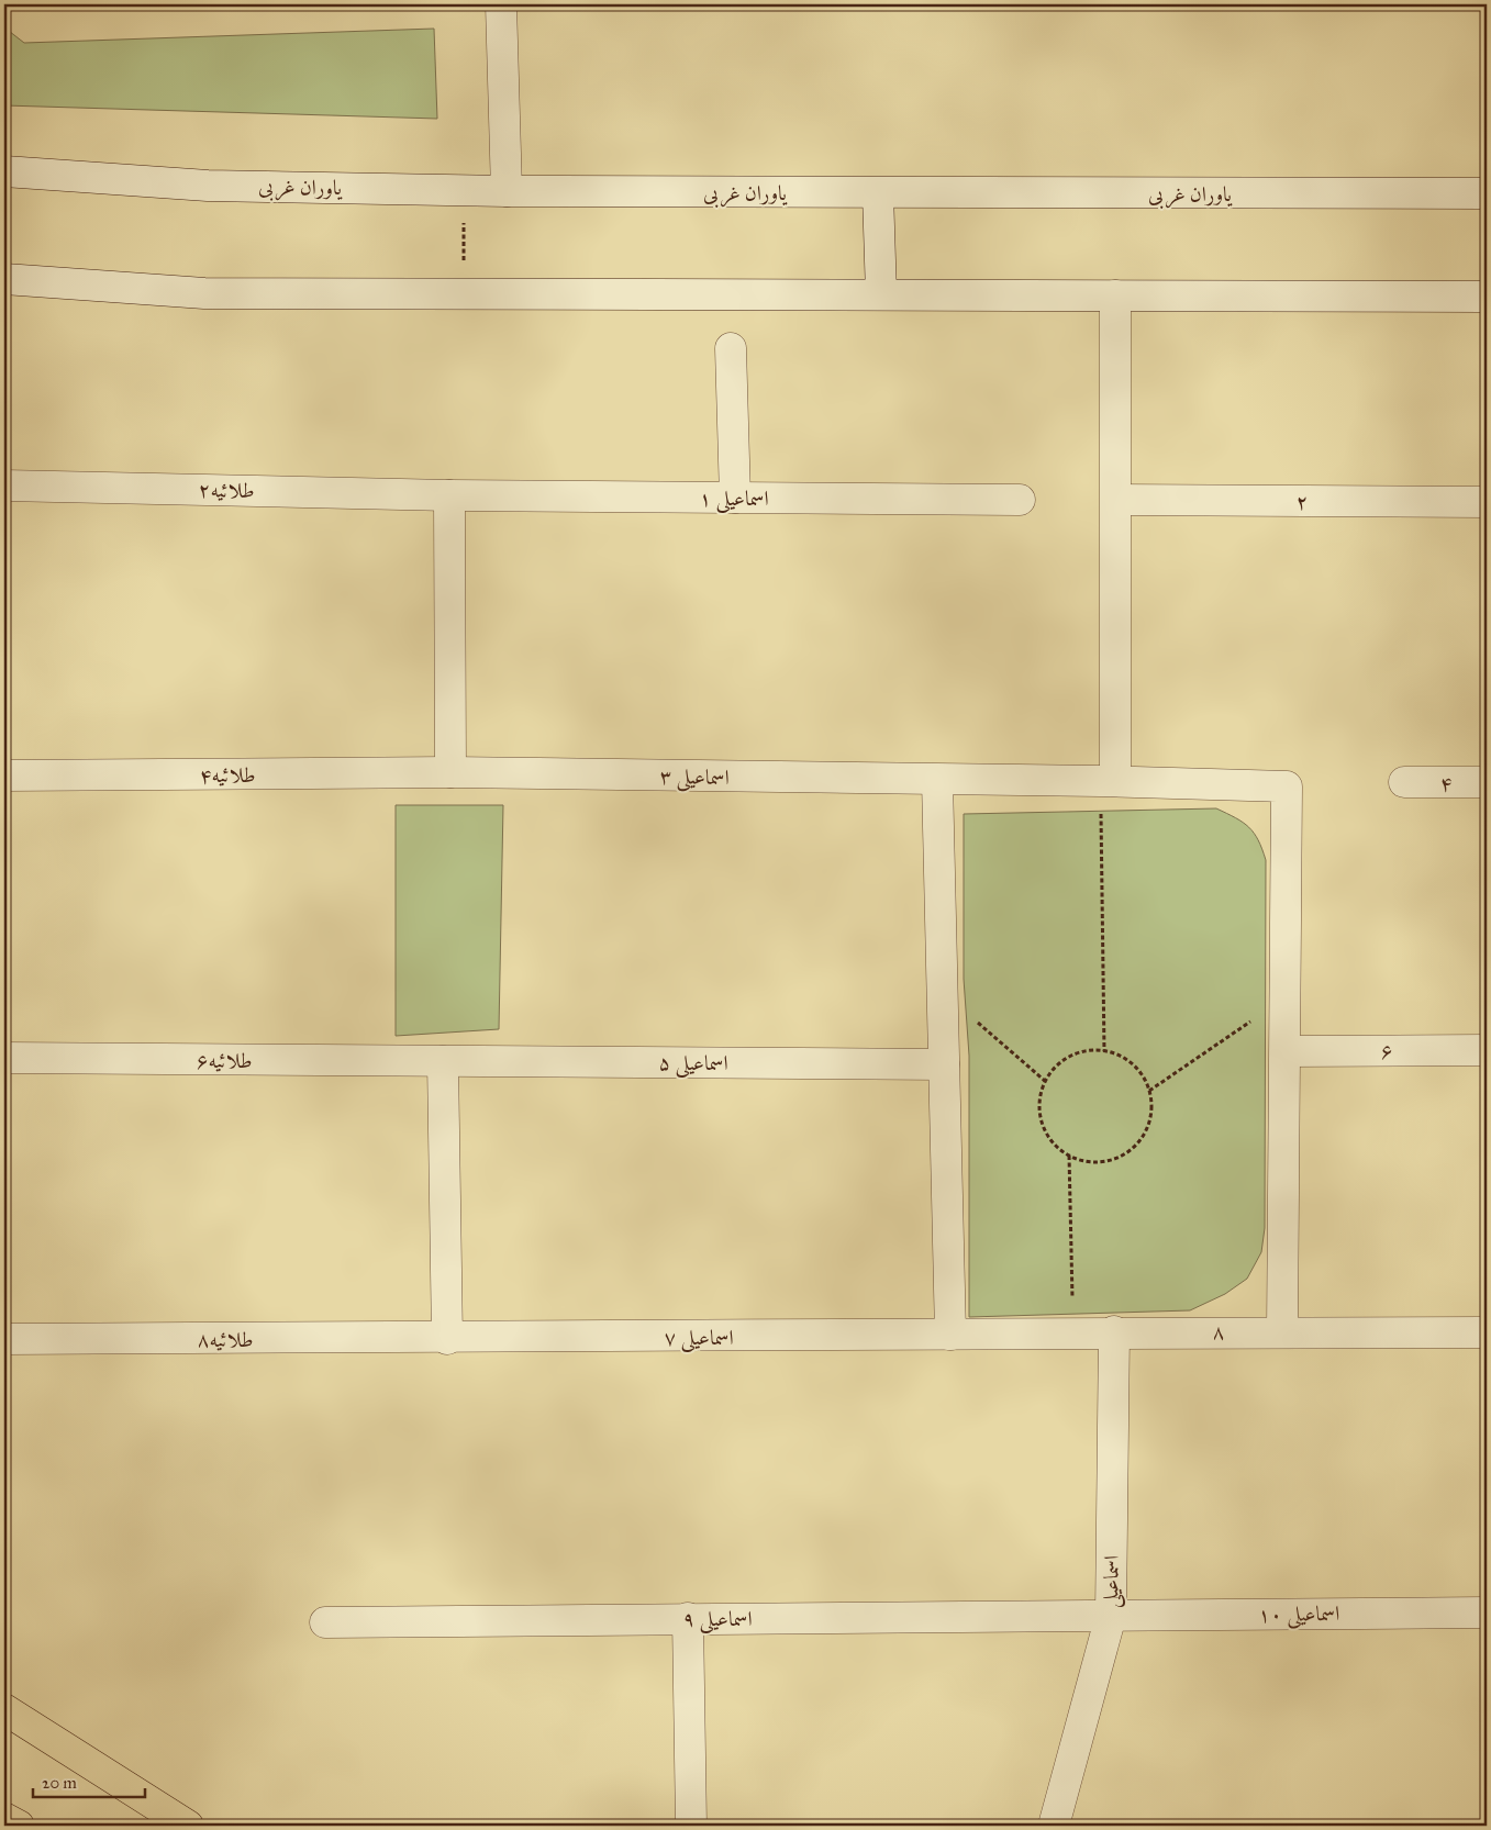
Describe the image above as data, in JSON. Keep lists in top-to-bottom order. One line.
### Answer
{"streets":{"street":["یاوران غربی","طلائیه۲","اسماعیلی ۱","۲","طلائیه۴","اسماعیلی ۳","۴","۶","طلائیه۶","اسماعیلی ۵","۸","اسماعیلی ۷","طلائیه۸","اسماعیلی","اسماعیلی ۱۰","اسماعیلی ۹"]},"crossings":[["طلائیه۲","اسماعیلی ۱"],["طلائیه۴","اسماعیلی ۳"],["طلائیه۶","اسماعیلی ۵"],["۸","اسماعیلی ۷"],["۸","اسماعیلی"],["اسماعیلی ۷","طلائیه۸"],["اسماعیلی","اسماعیلی ۱۰"],["اسماعیلی","اسماعیلی ۹"],["اسماعیلی ۱۰","اسماعیلی ۹"]],"scale_bar":"20 m"}
